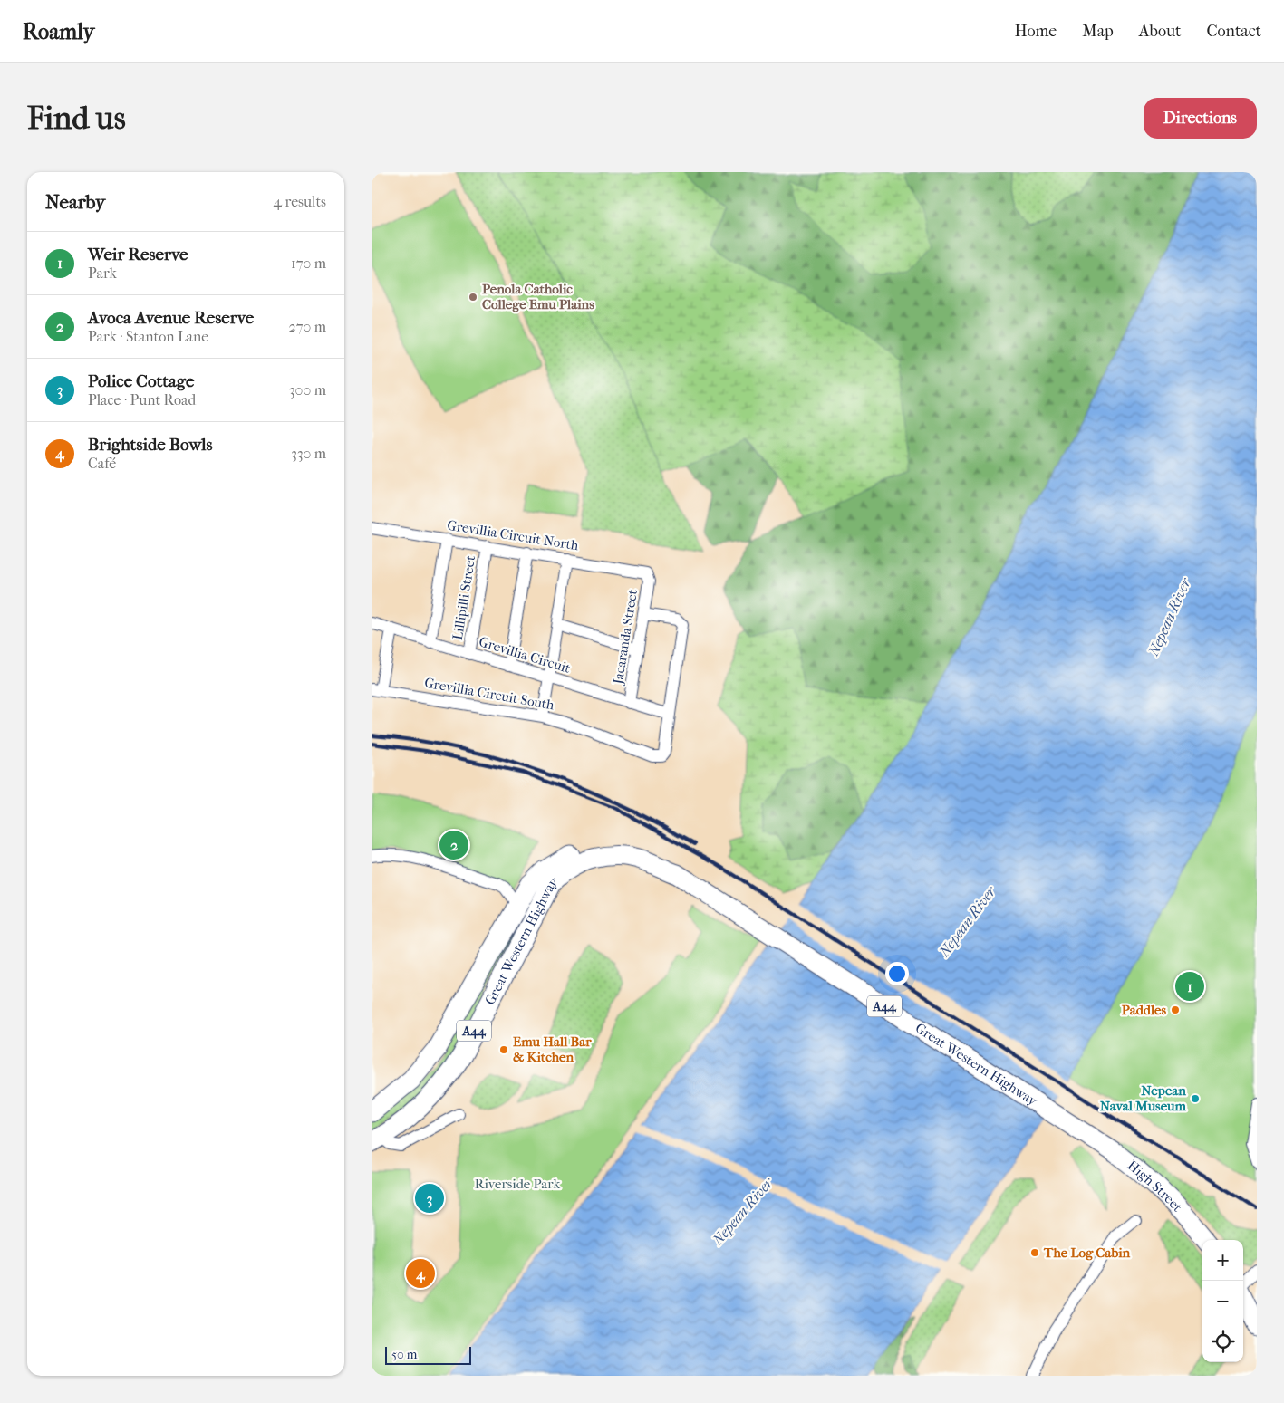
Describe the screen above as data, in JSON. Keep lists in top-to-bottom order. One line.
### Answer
{"streets":{"highway":["Great Western Highway","A44","High Street"],"street":["Grevillia Circuit North","Lillipilli Street","Jacaranda Street","Grevillia Circuit","Grevillia Circuit South"]},"crossings":[["Grevillia Circuit North","Lillipilli Street"],["Grevillia Circuit North","Jacaranda Street"],["Lillipilli Street","Grevillia Circuit"],["Jacaranda Street","Grevillia Circuit"],["Grevillia Circuit","Grevillia Circuit South"],["Great Western Highway","High Street"]],"water":["Nepean River"],"parks":["Riverside Park"],"places":["Penola Catholic College Emu Plains","Paddles","Emu Hall Bar & Kitchen","Nepean Naval Museum","The Log Cabin"],"scale_bar":"50 m","page":{"header":"Roamly","nav":["Home","Map","About","Contact"],"buttons":"Directions","title":"Find us","heading":["Nearby","4 results"],"list":[{"mark":"1","name":"Weir Reserve","note":"Park","value":"170 m"},{"mark":"2","name":"Avoca Avenue Reserve","note":"Park · Stanton Lane","value":"270 m"},{"mark":"3","name":"Police Cottage","note":"Place · Punt Road","value":"300 m"},{"mark":"4","name":"Brightside Bowls","note":"Café","value":"330 m"}],"pins":["2","1","3","4"],"map_buttons":["+","−"],"scale":"50 m"}}
